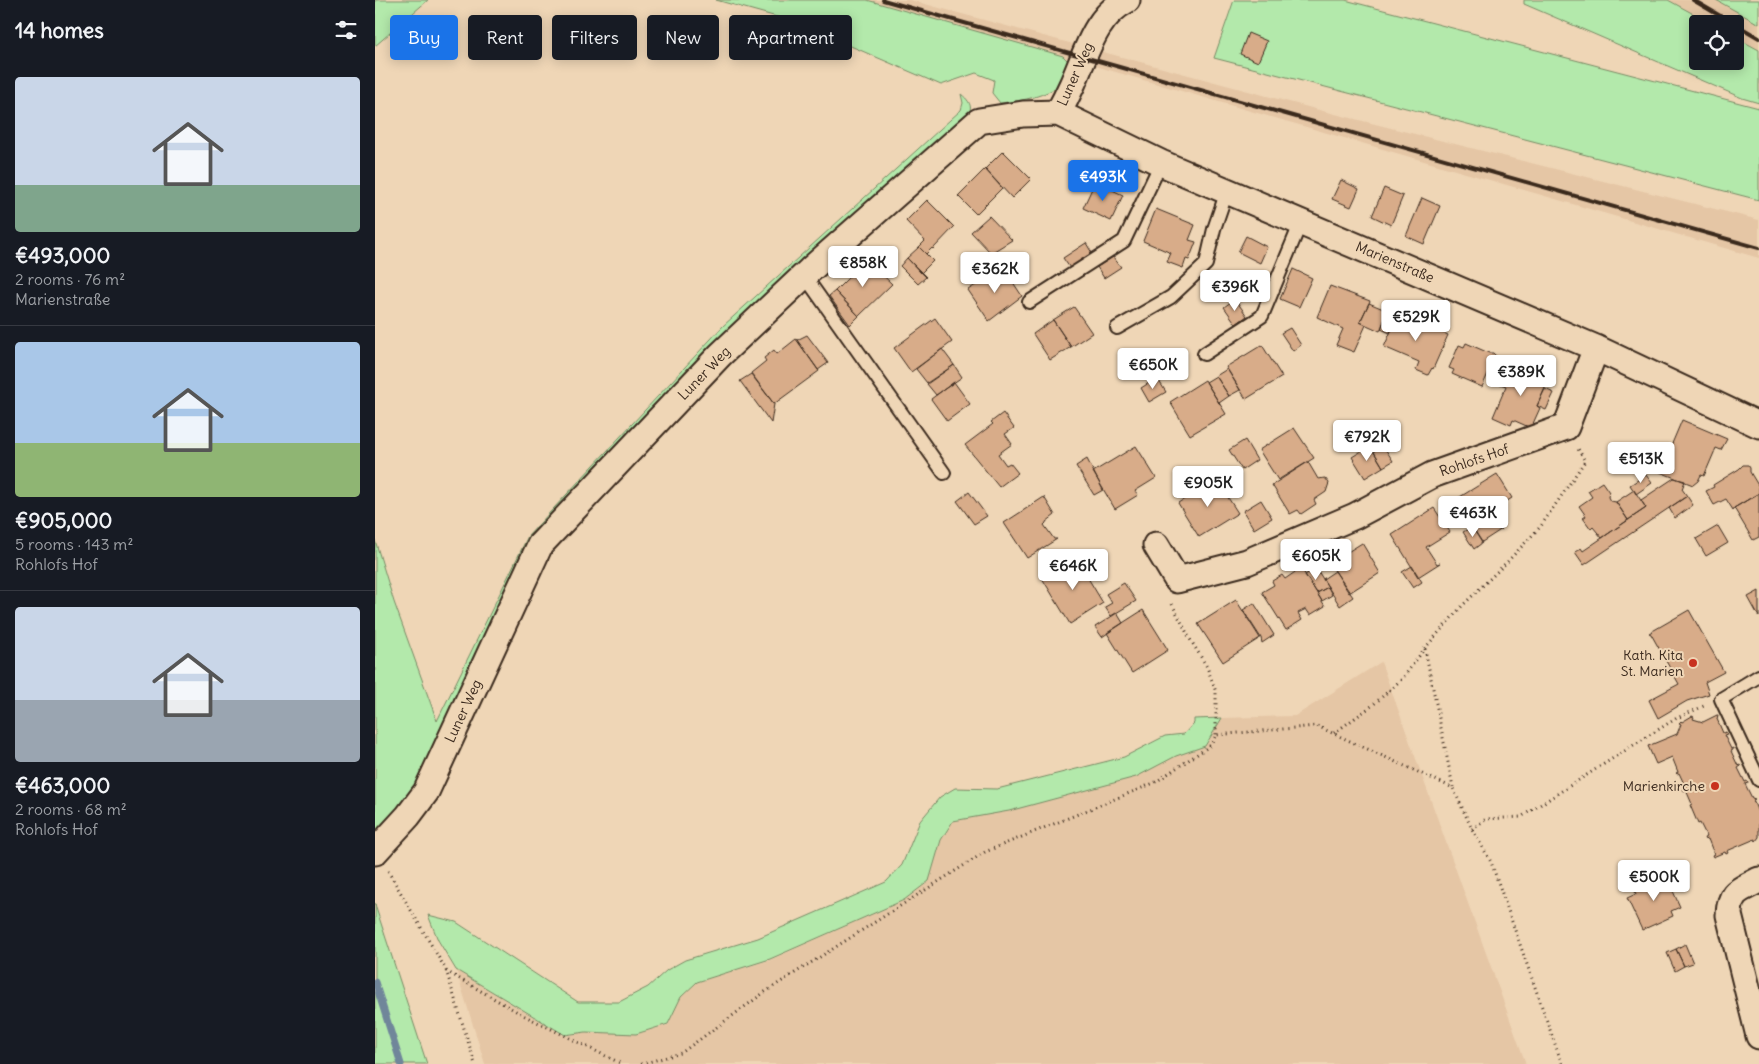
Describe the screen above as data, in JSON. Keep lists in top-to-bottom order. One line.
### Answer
{"streets":{"street":["Luner Weg","Marienstraße","Rohlofs Hof"]},"crossings":[["Luner Weg","Marienstraße"]],"places":["Kath. Kita St. Marien","Marienkirche"],"page":{"heading":"14 homes","chip":["Buy","Rent","Filters","New","Apartment"],"list":[{"name":"€493,000","note":"2 rooms · 76 m² · Marienstraße"},{"name":"€905,000","note":"5 rooms · 143 m² · Rohlofs Hof"},{"name":"€463,000","note":"2 rooms · 68 m² · Rohlofs Hof"}],"price":["€493K","€858K","€362K","€396K","€529K","€650K","€389K","€792K","€513K","€905K","€463K","€605K","€646K","€500K"]}}
